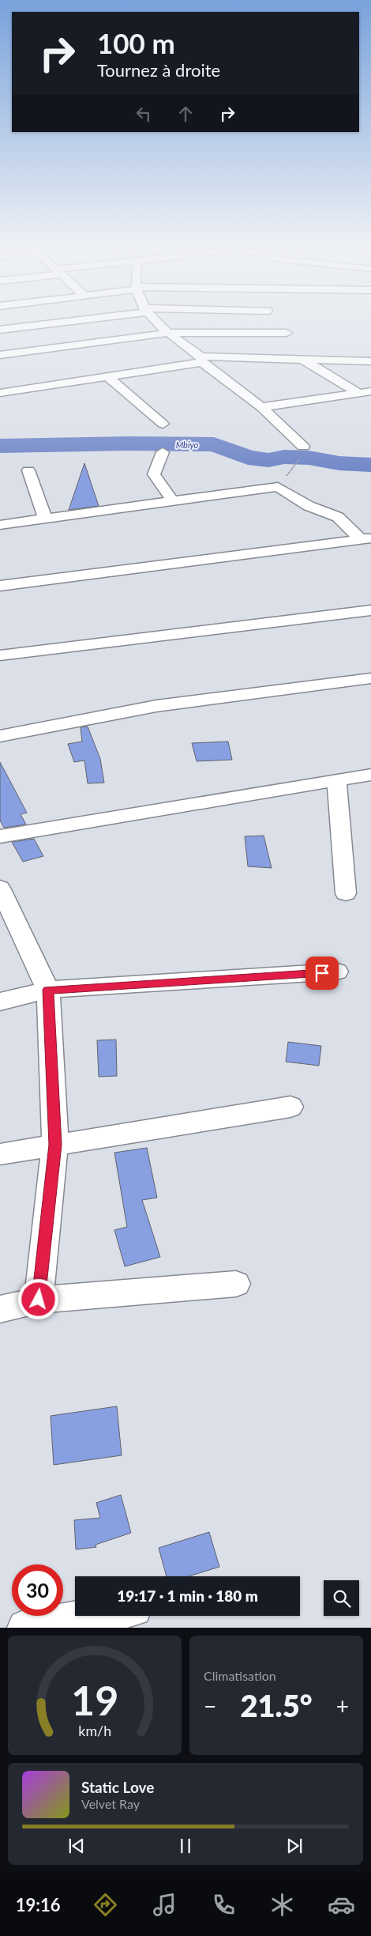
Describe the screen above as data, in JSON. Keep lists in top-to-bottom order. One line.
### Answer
{"water":["Mbiyo"],"page":{"turn":["100 m","Tournez à droite"],"limit":"30","trip":"19:17 · 1 min · 180 m","tile":"Climatisation","heat":["−","21.5°","+"],"song":["Static Love","Velvet Ray"],"tabs":"19:16","gauge":["19","km/h"]}}
